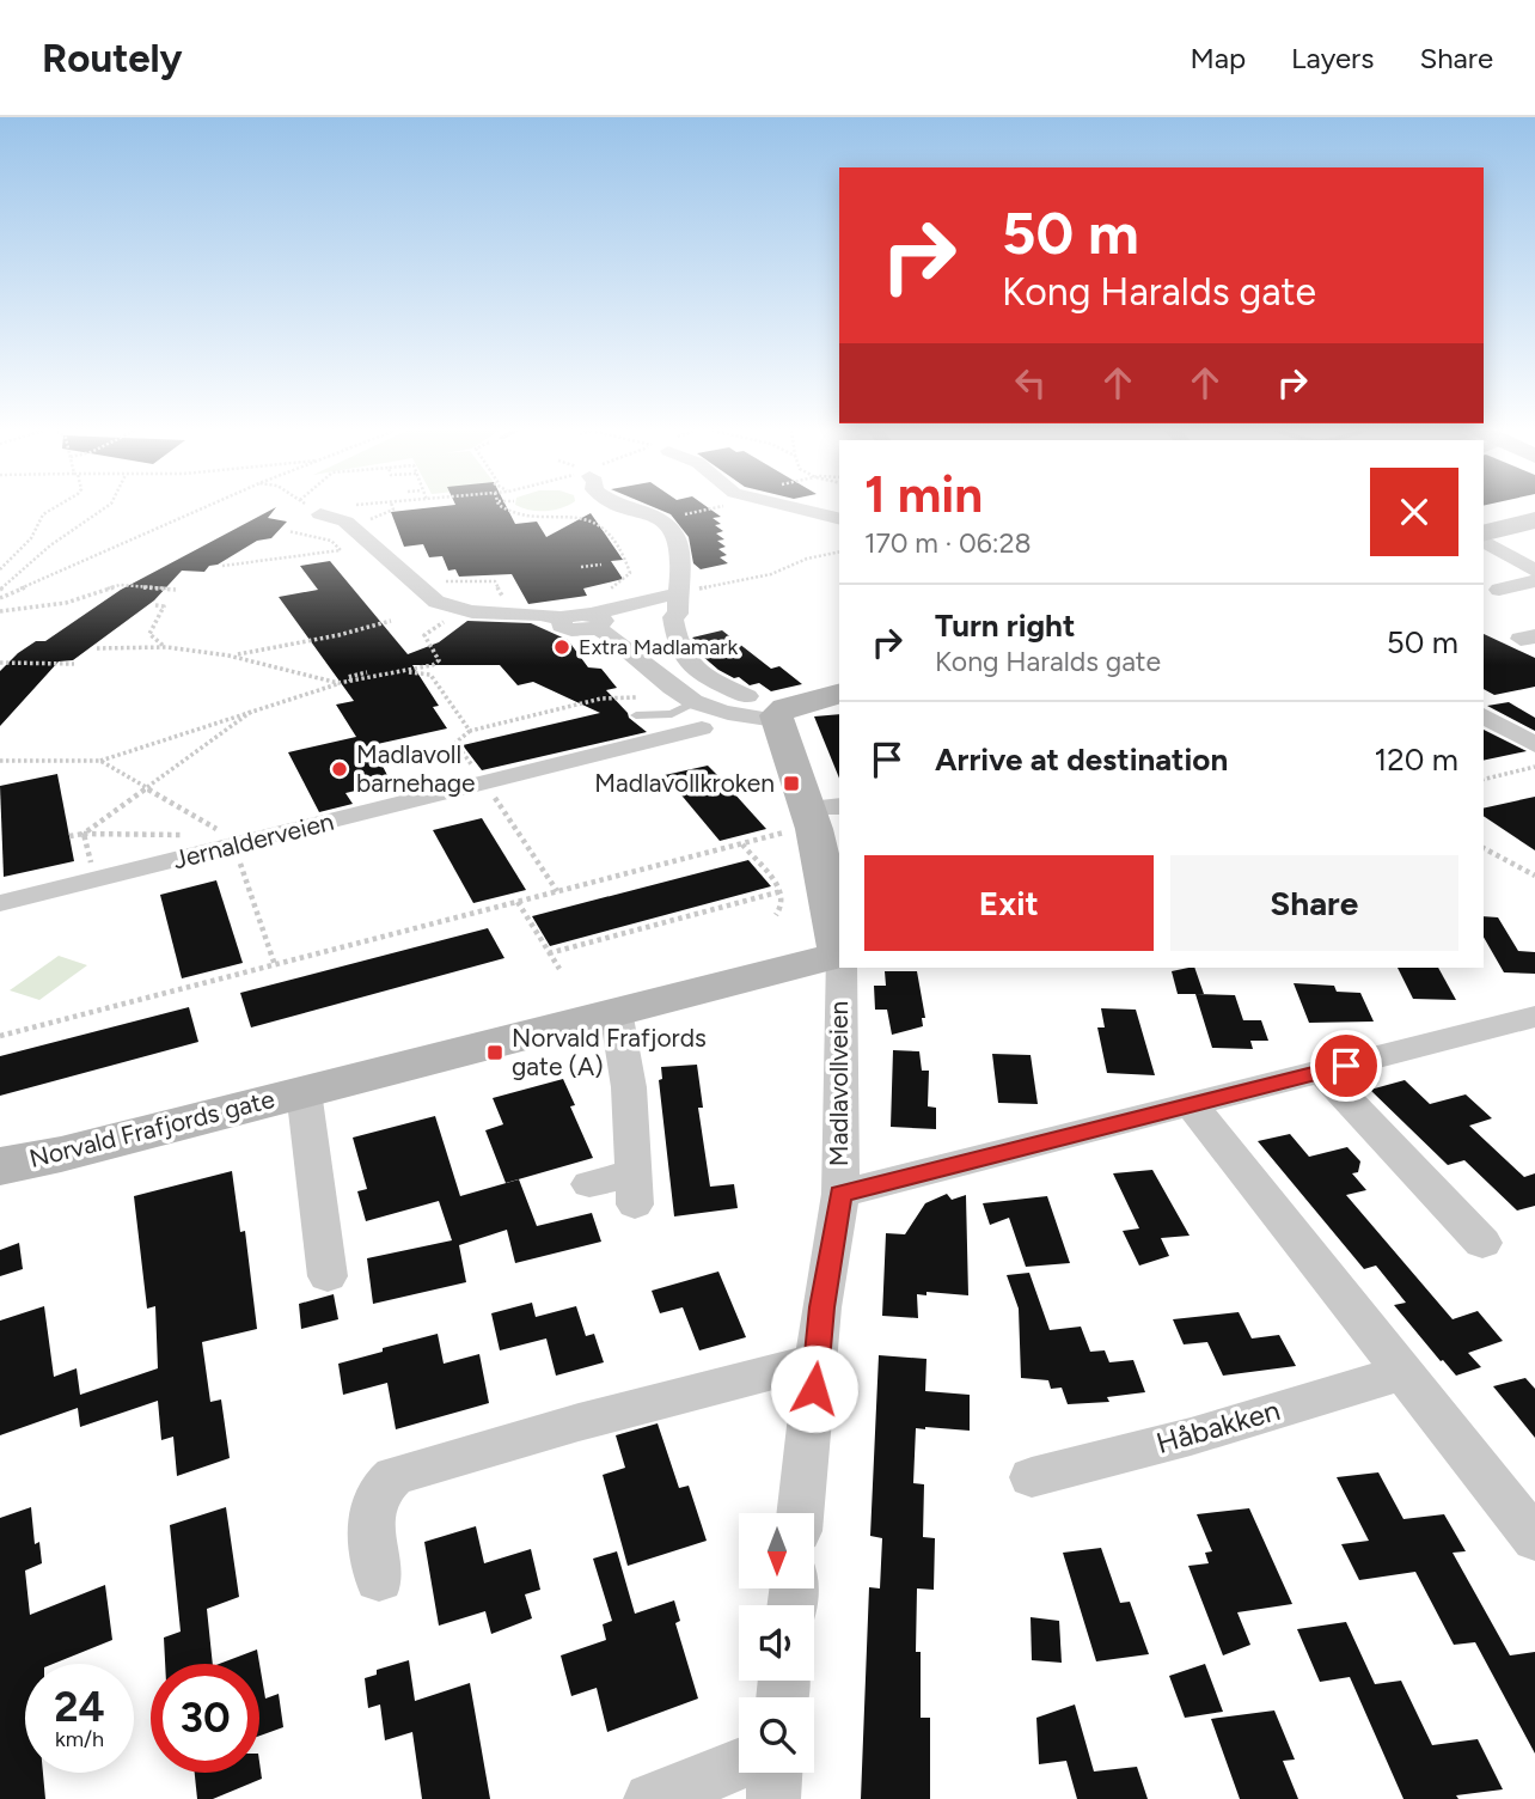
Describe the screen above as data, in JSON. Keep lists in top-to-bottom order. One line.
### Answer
{"streets":{"street":["Jernalderveien","Madlavollveien","Norvald Frafjords gate","Håbakken"]},"crossings":[["Jernalderveien","Madlavollveien"]],"places":{"other":["Extra Madlamark","Madlavoll barnehage"],"transit":["Madlavollkroken","Norvald Frafjords gate (A)"]},"north":"bottom","page":{"header":"Routely","nav":["Map","Layers","Share"],"turn":["50 m","Kong Haralds gate"],"heading":["1 min","170 m · 06:28"],"list":[{"name":"Turn right","note":"Kong Haralds gate","value":"50 m"},{"name":"Arrive at destination","value":"120 m"}],"buttons":["Exit","Share"],"speed":"24 km/h","limit":"30"}}
